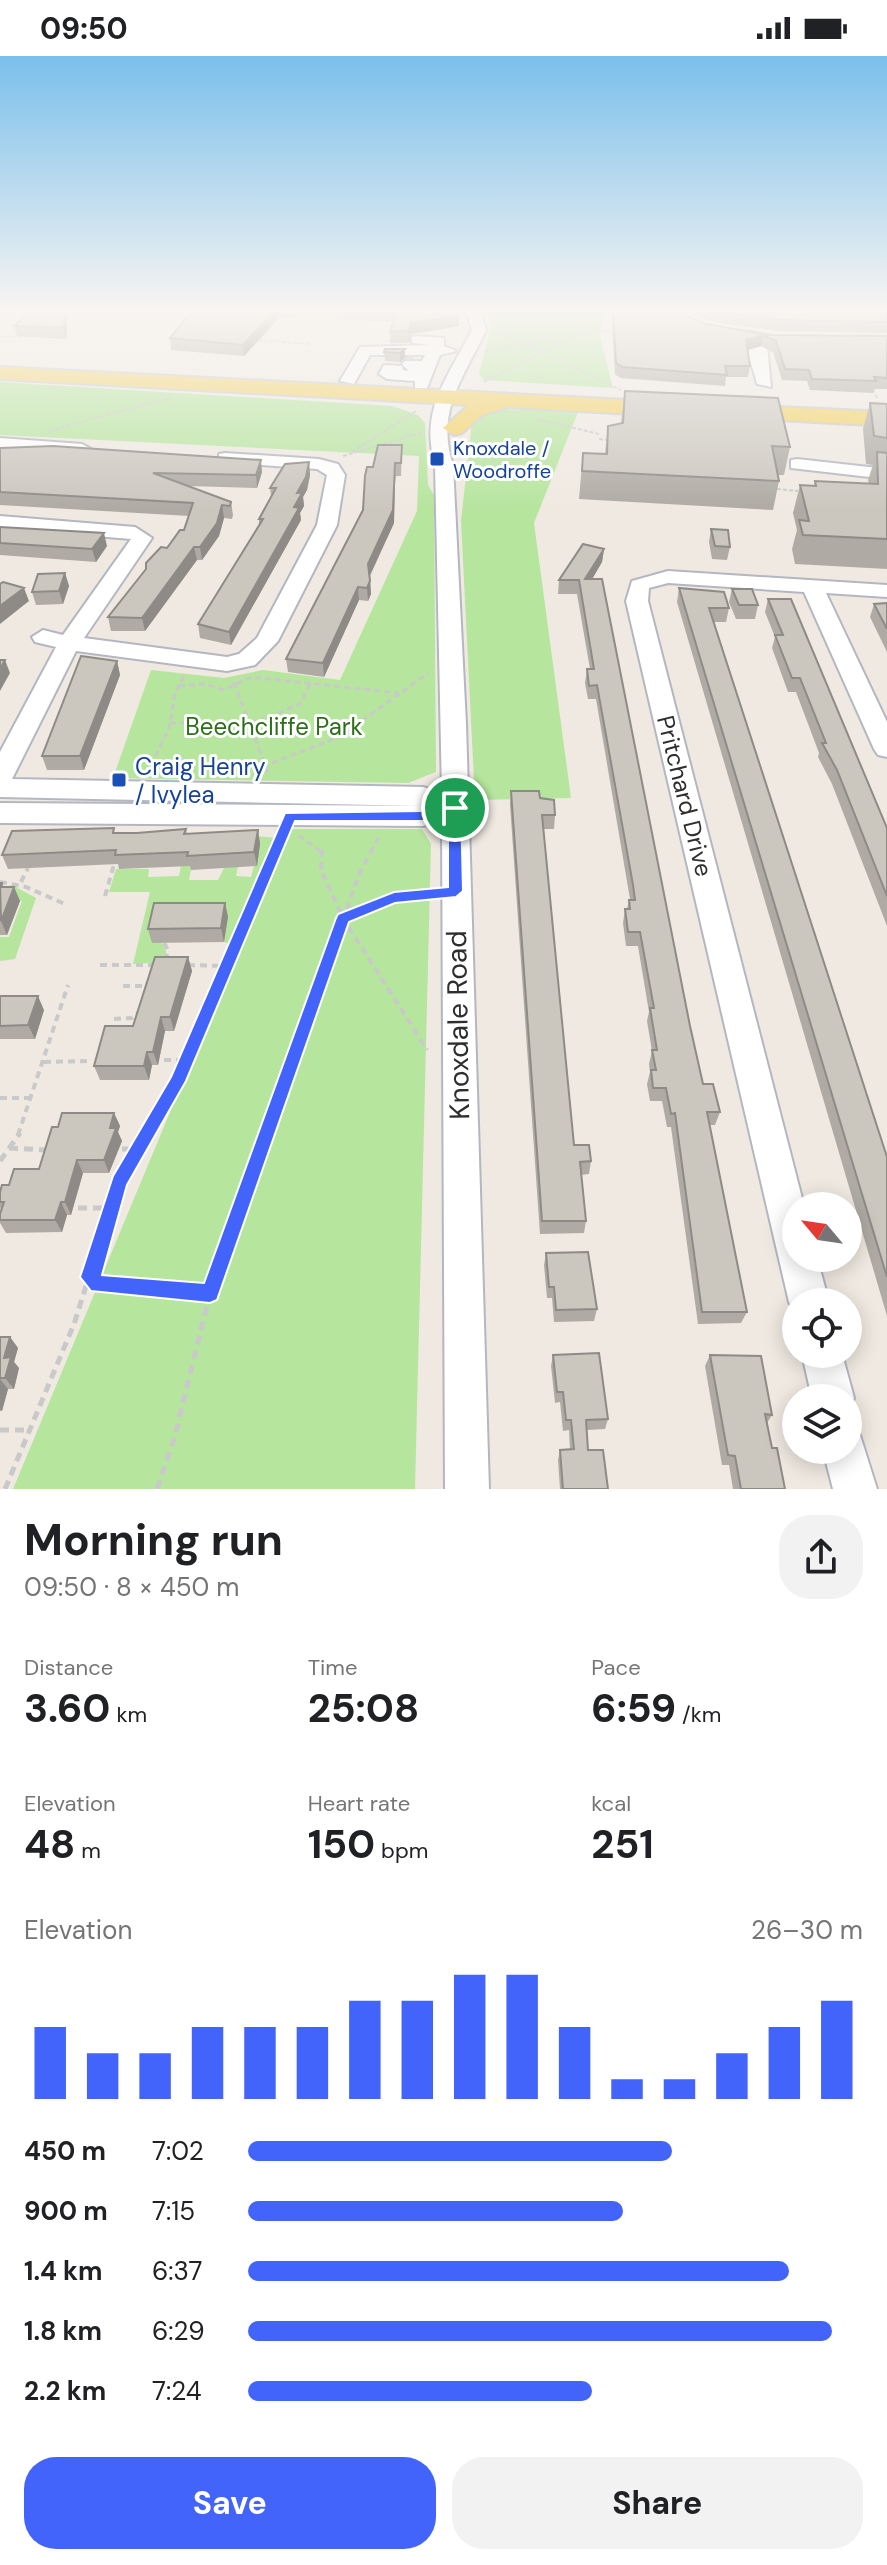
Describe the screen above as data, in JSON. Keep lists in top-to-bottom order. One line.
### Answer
{"streets":{"street":["Pritchard Drive","Knoxdale Road"]},"parks":["Beechcliffe Park"],"places":{"transit":["Knoxdale / Woodroffe","Craig Henry / Ivylea"]},"north":"top left","page":{"status":"09:50","heading":["Morning run","09:50 · 8 × 450 m"],"stats":[["Distance","3.60 km"],["Time","25:08"],["Pace","6:59 /km"],["Elevation","48 m"],["Heart rate","150 bpm"],["kcal","251"]],"chart":["Elevation","26–30 m"],"list":[{"name":"450 m","note":"7:02"},{"name":"900 m","note":"7:15"},{"name":"1.4 km","note":"6:37"},{"name":"1.8 km","note":"6:29"},{"name":"2.2 km","note":"7:24"}],"buttons":["Save","Share"]}}
